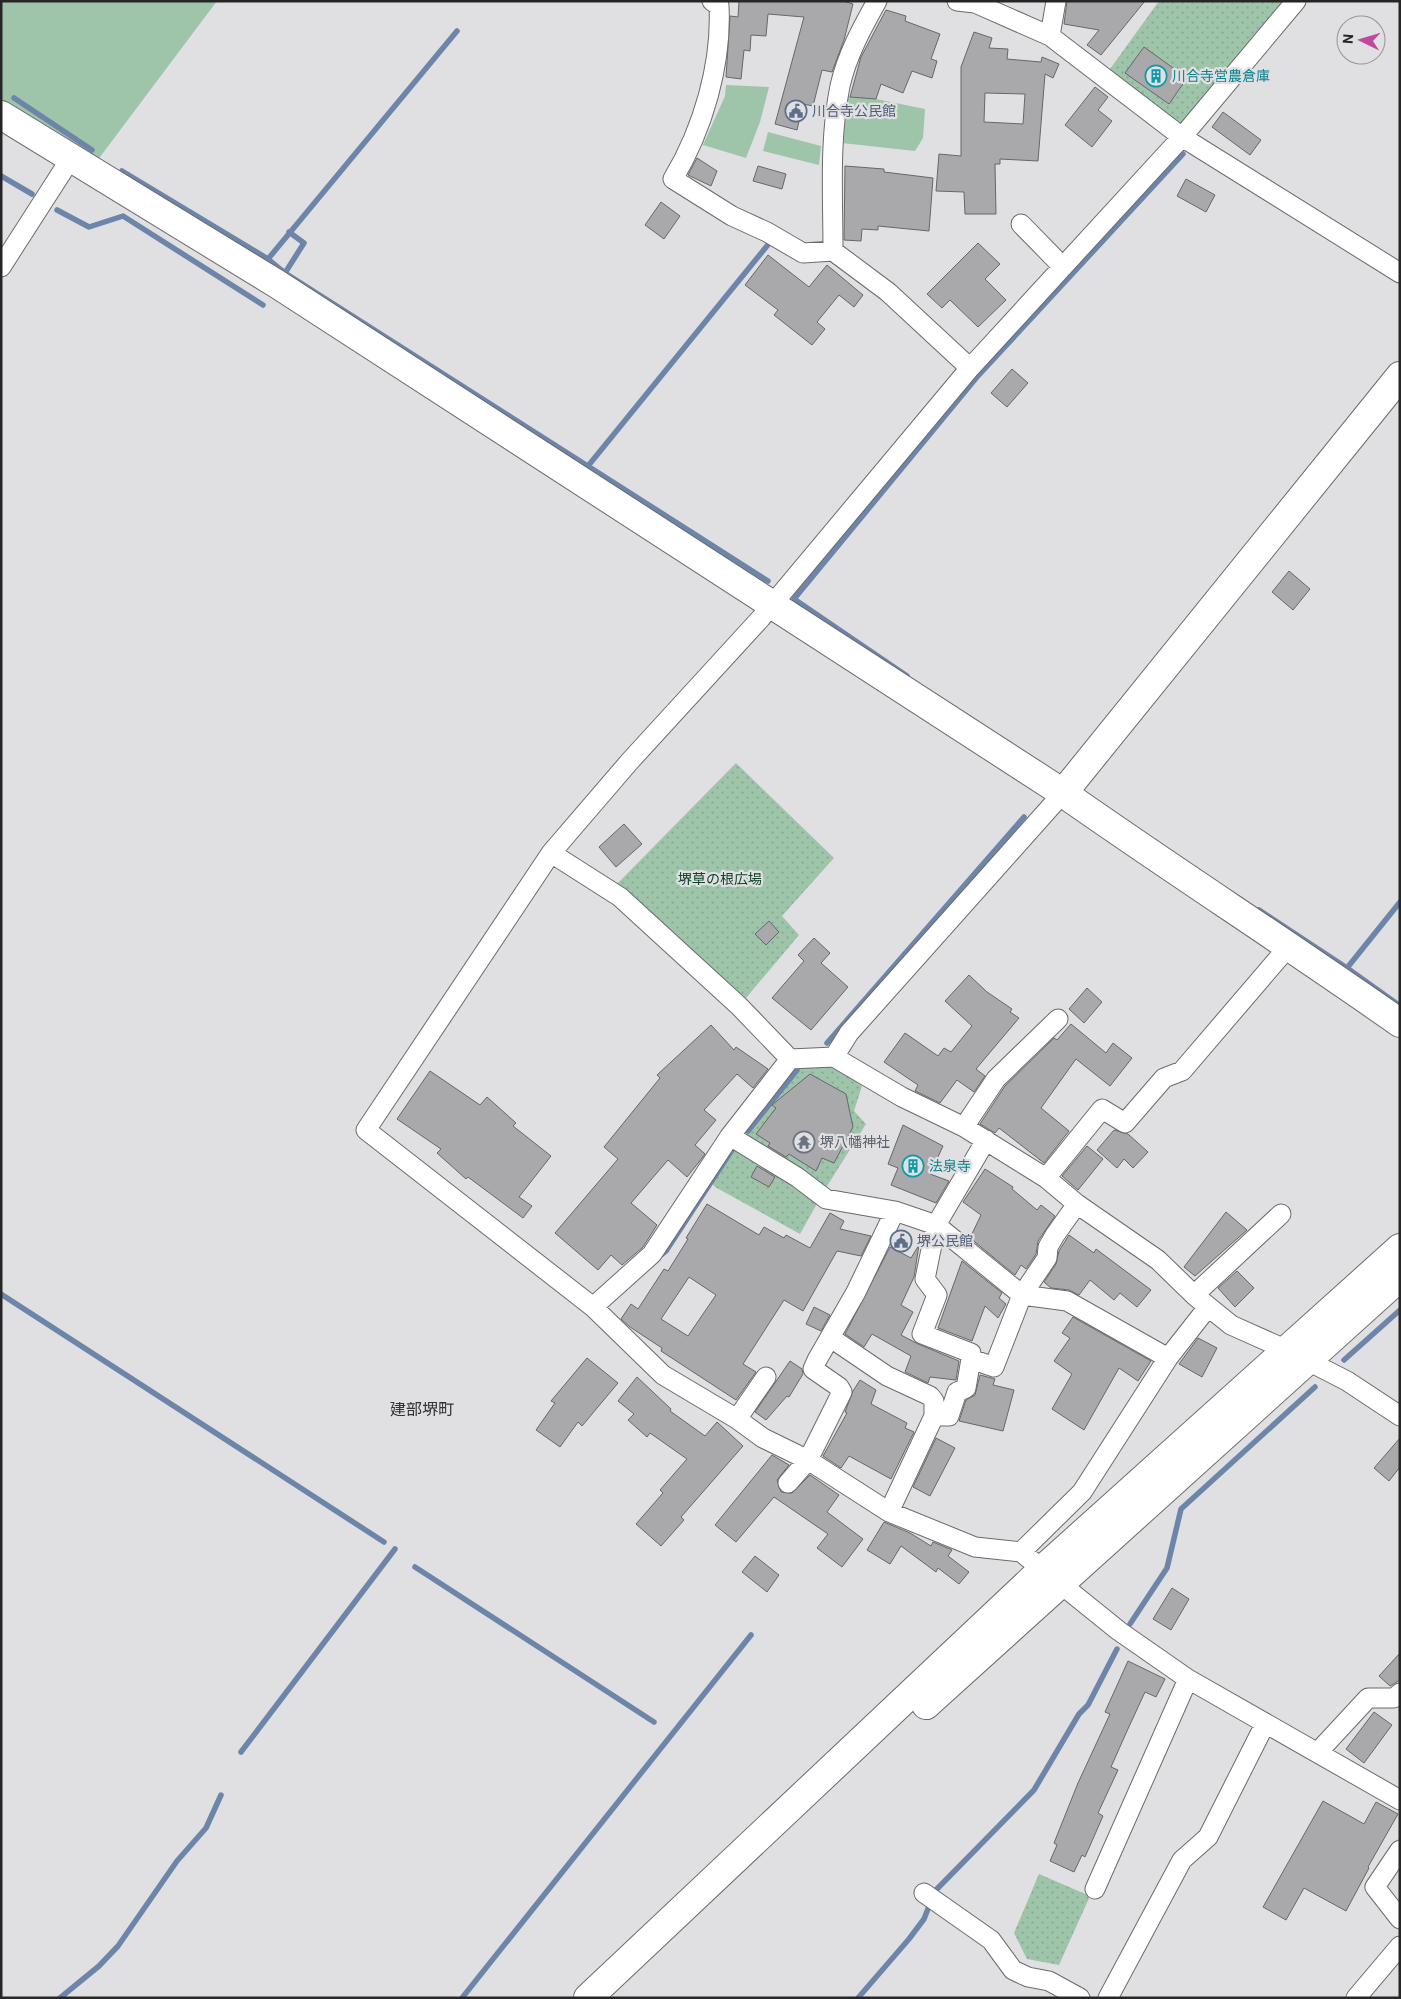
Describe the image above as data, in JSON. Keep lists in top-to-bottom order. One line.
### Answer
{"districts":["建部堺町"],"parks":["堺草の根広場"],"places":{"building":["川合寺営農倉庫","法泉寺"],"public building":["川合寺公民館","堺公民館"],"temple":["堺八幡神社"]},"north":"left"}
